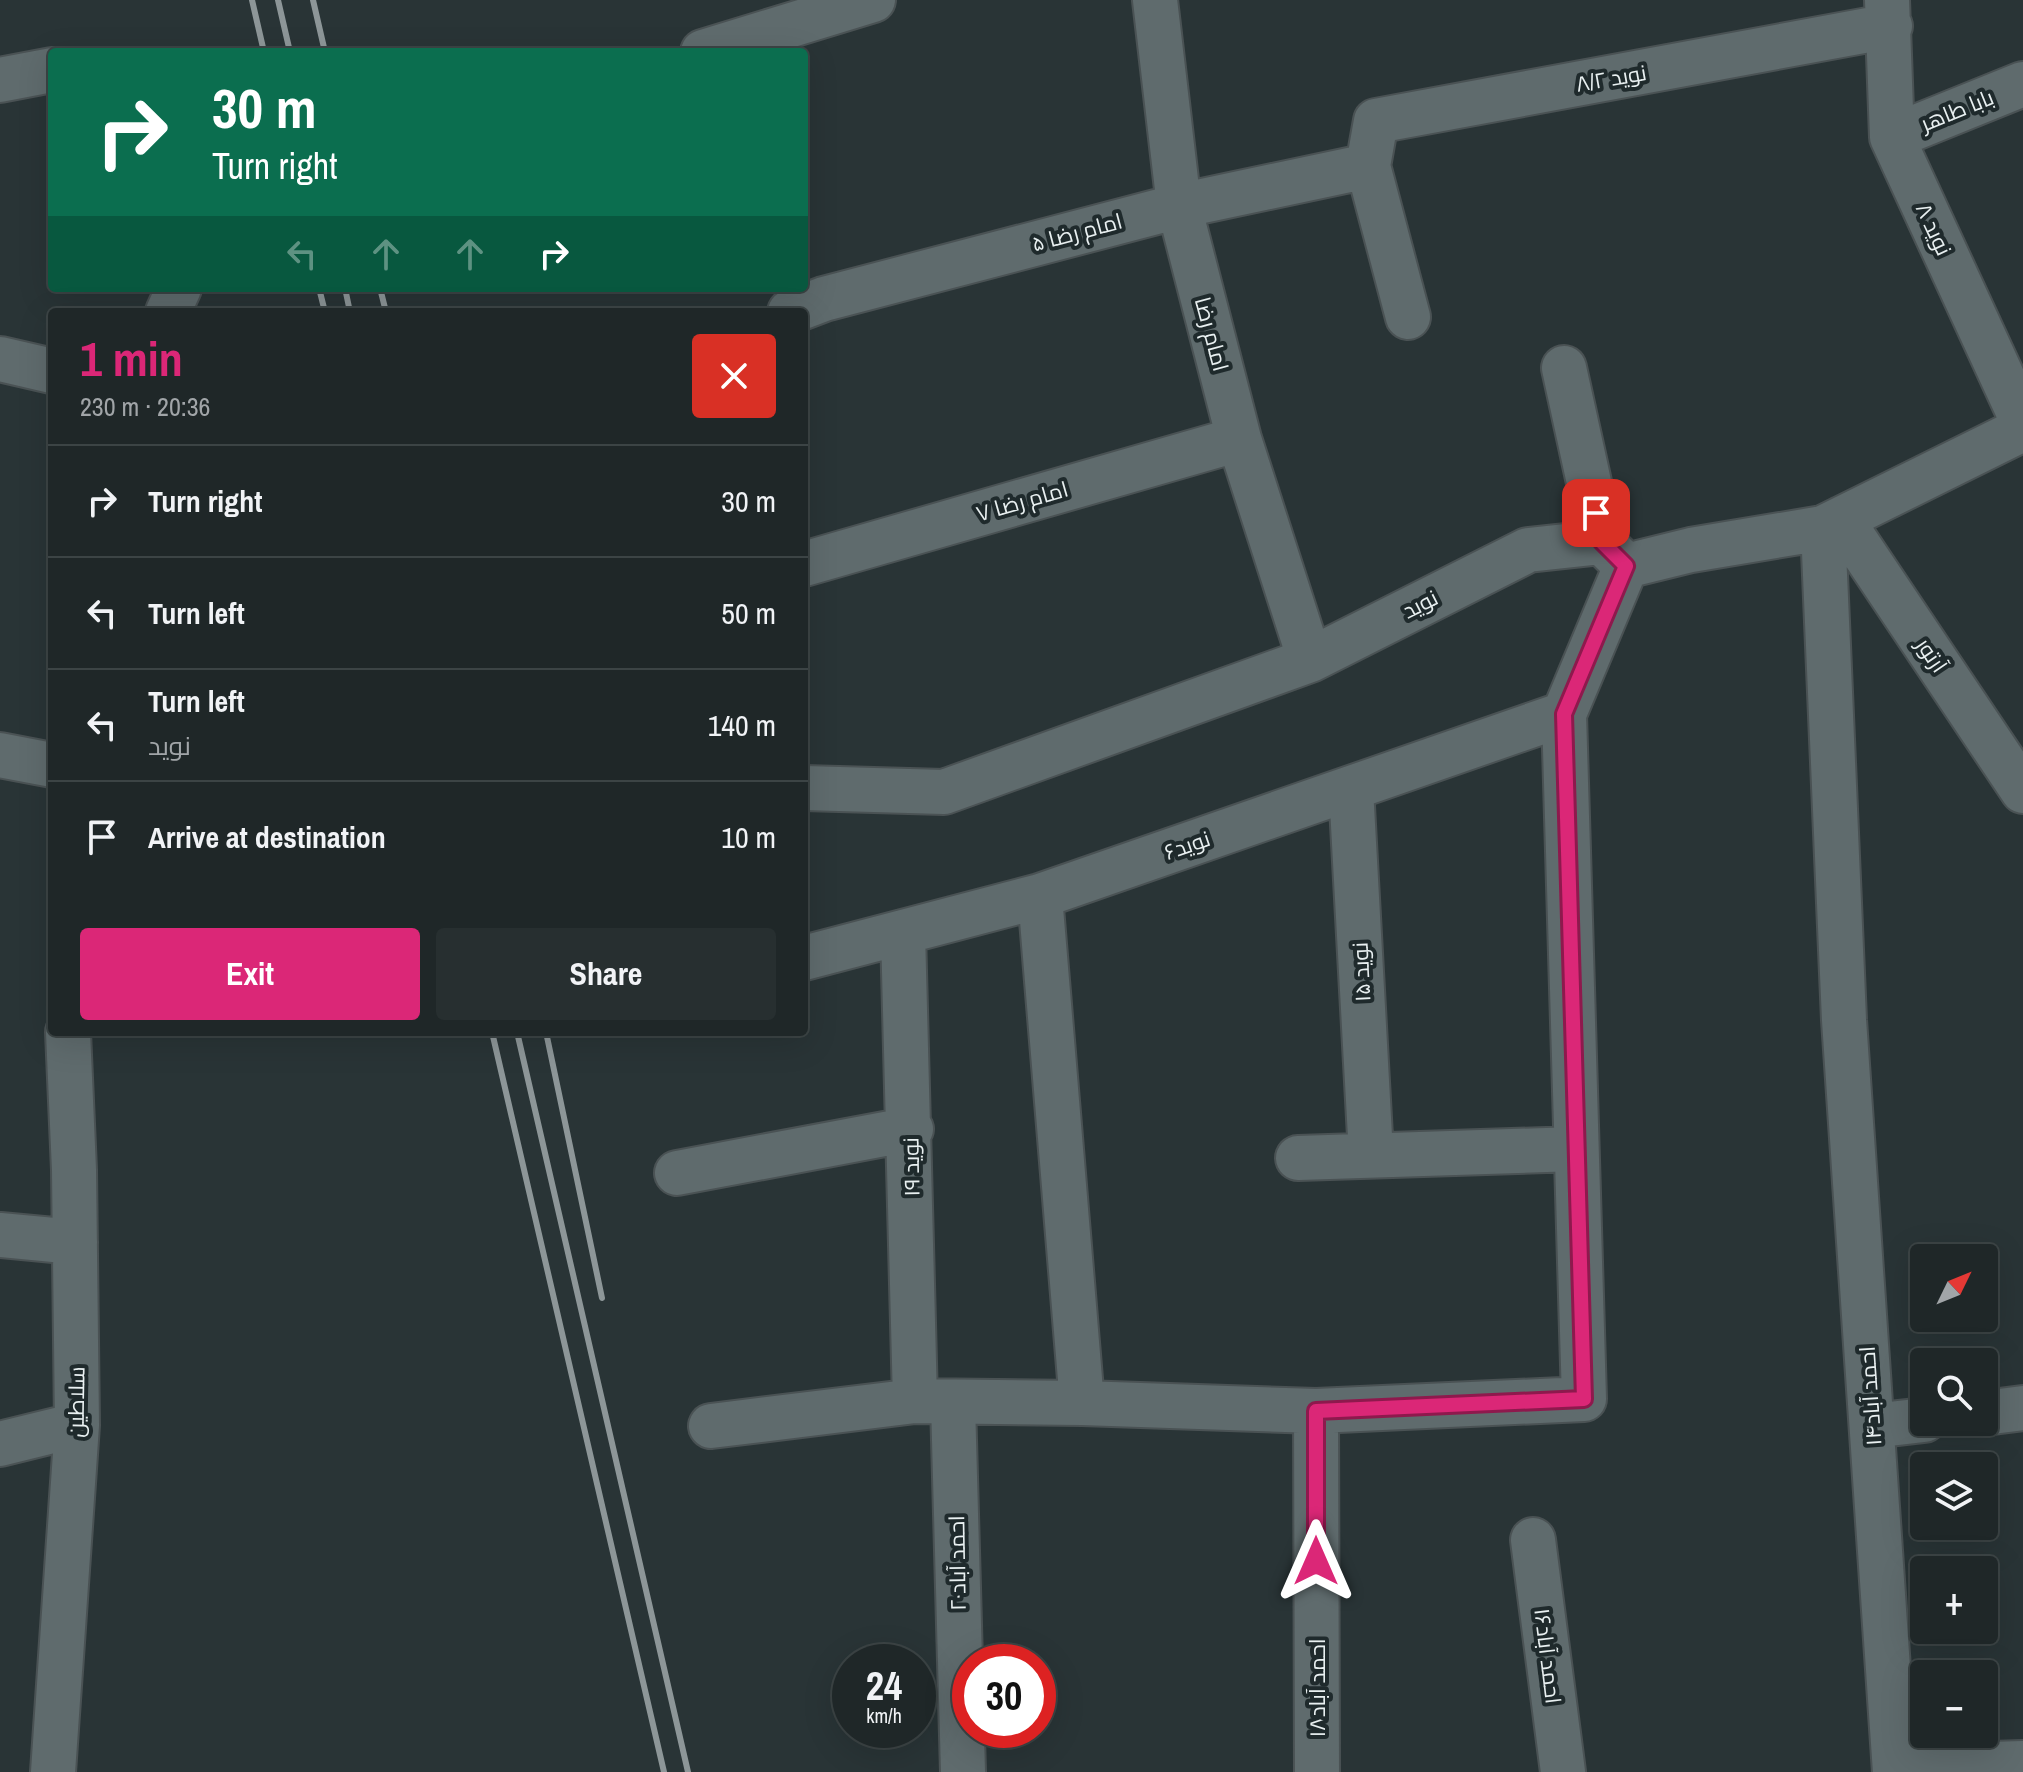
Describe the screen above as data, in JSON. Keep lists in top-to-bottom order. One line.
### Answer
{"streets":{"street":["نوید ۸/۲","بابا طاهر","نوید ۸","امام رضا ۵","امام رضا","امام رضا ۷","نوید","آرتور","نوید۶","نوید ۱۵","نوید ۱۹","احمد آباد۱۴","سلاطین","احمد آباد۲۰","احمد آباد۱۶","احمد آباد۱۸"]},"crossings":[["نوید ۸/۲","نوید ۸"],["نوید ۸/۲","امام رضا ۵"],["بابا طاهر","نوید ۸"],["امام رضا ۵","امام رضا"],["امام رضا","امام رضا ۷"],["امام رضا","نوید"],["نوید","آرتور"],["نوید","احمد آباد۱۴"],["آرتور","احمد آباد۱۴"],["نوید۶","نوید ۱۵"],["نوید۶","نوید ۱۹"],["نوید ۱۹","احمد آباد۲۰"]],"north":"top right","page":{"turn":["30 m","Turn right"],"heading":["1 min","230 m · 20:36"],"list":[{"name":"Turn right","value":"30 m"},{"name":"Turn left","value":"50 m"},{"name":"Turn left","note":"نوید","value":"140 m"},{"name":"Arrive at destination","value":"10 m"}],"buttons":["Exit","Share"],"map_buttons":["+","−"],"speed":"24 km/h","limit":"30"}}
